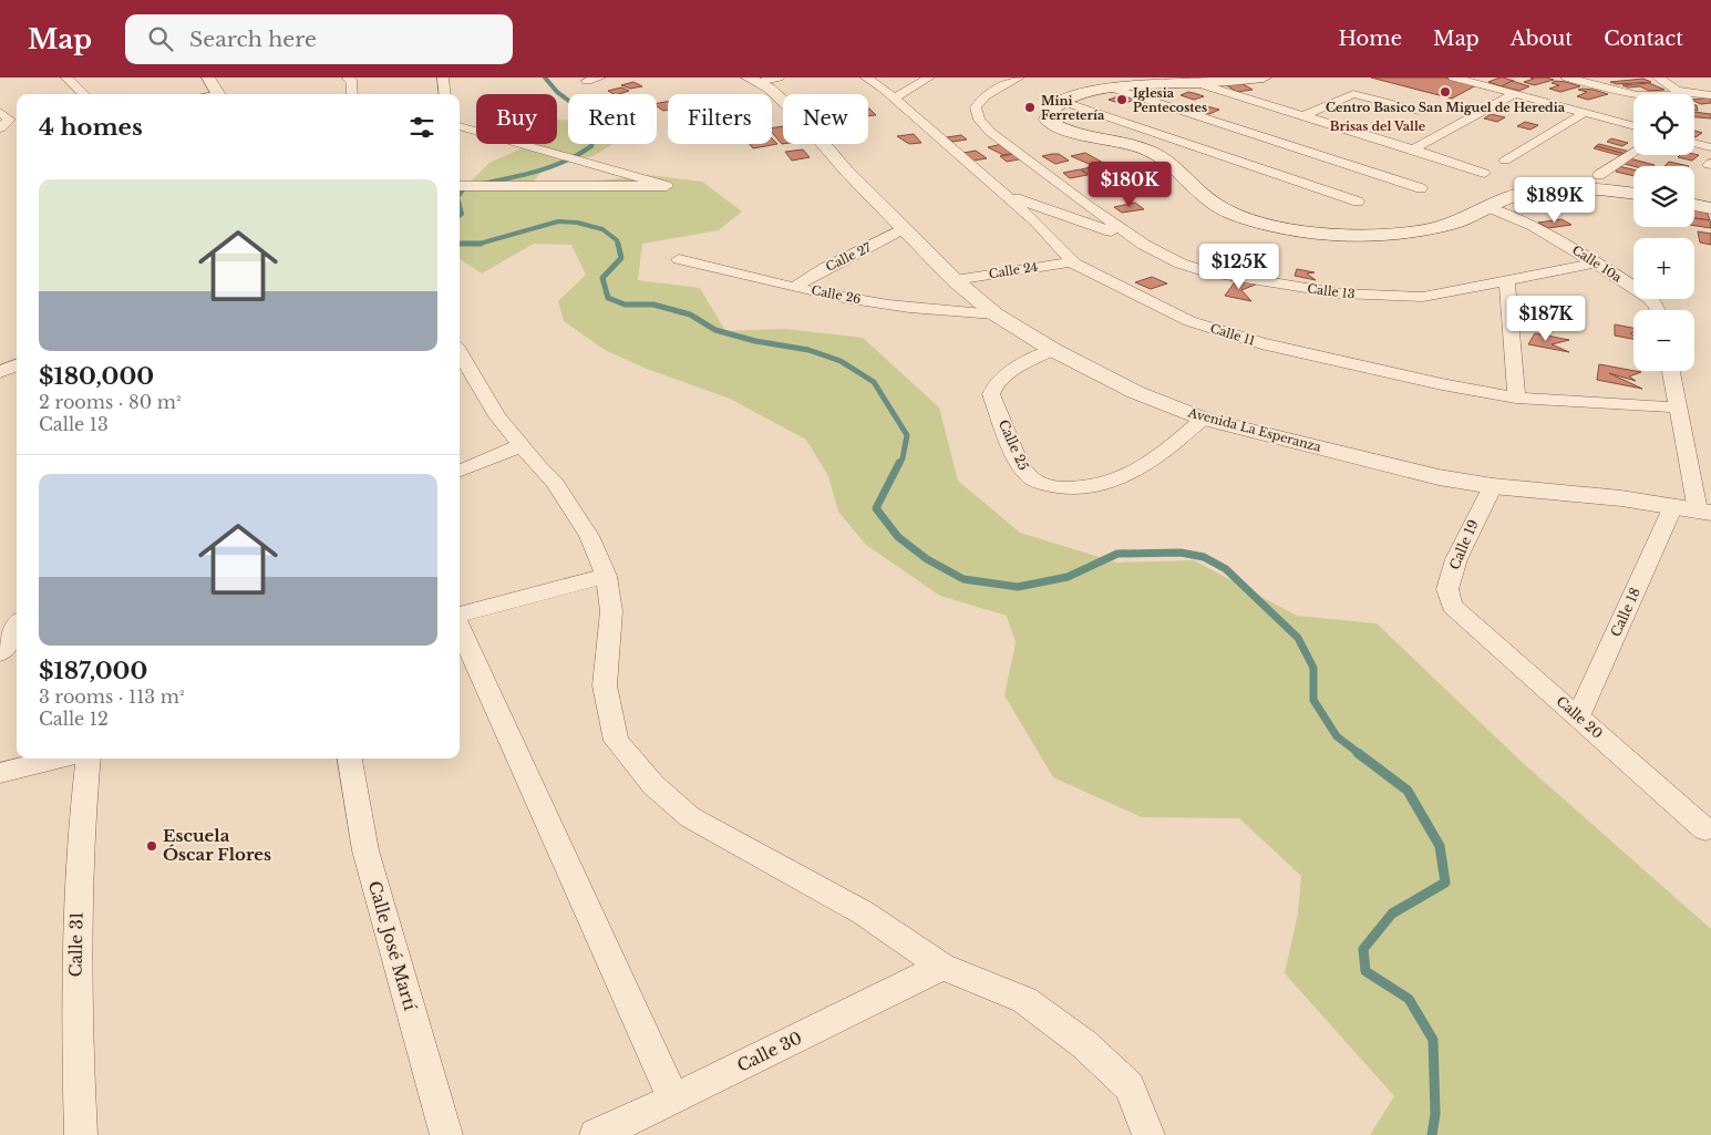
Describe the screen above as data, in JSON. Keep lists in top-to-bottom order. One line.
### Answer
{"streets":{"street":["Calle 27","Calle 10a","Calle 24","Calle 13","Calle 26","Calle 11","Avenida La Esperanza","Calle 25","Calle 19","Calle 18","Calle 20","Calle 31","Calle José Martí","Calle 30"]},"crossings":[["Calle 27","Calle 26"],["Calle 27","Avenida La Esperanza"],["Calle 10a","Calle 13"],["Calle 24","Calle 11"],["Calle 24","Avenida La Esperanza"],["Calle 26","Avenida La Esperanza"],["Avenida La Esperanza","Calle 25"],["Avenida La Esperanza","Calle 19"],["Avenida La Esperanza","Calle 18"],["Calle 19","Calle 20"],["Calle 18","Calle 20"]],"districts":["Brisas del Valle"],"places":["Centro Basico San Miguel de Heredia","Iglesia Pentecostes","Mini Ferretería","Escuela Óscar Flores"],"page":{"header":"Map","search":"Search here","nav":["Home","Map","About","Contact"],"map_buttons":["+","−"],"chip":["Buy","Rent","Filters","New"],"heading":"4 homes","list":[{"name":"$180,000","note":"2 rooms · 80 m² · Calle 13"},{"name":"$187,000","note":"3 rooms · 113 m² · Calle 12"}],"price":["$180K","$189K","$125K","$187K"]}}
